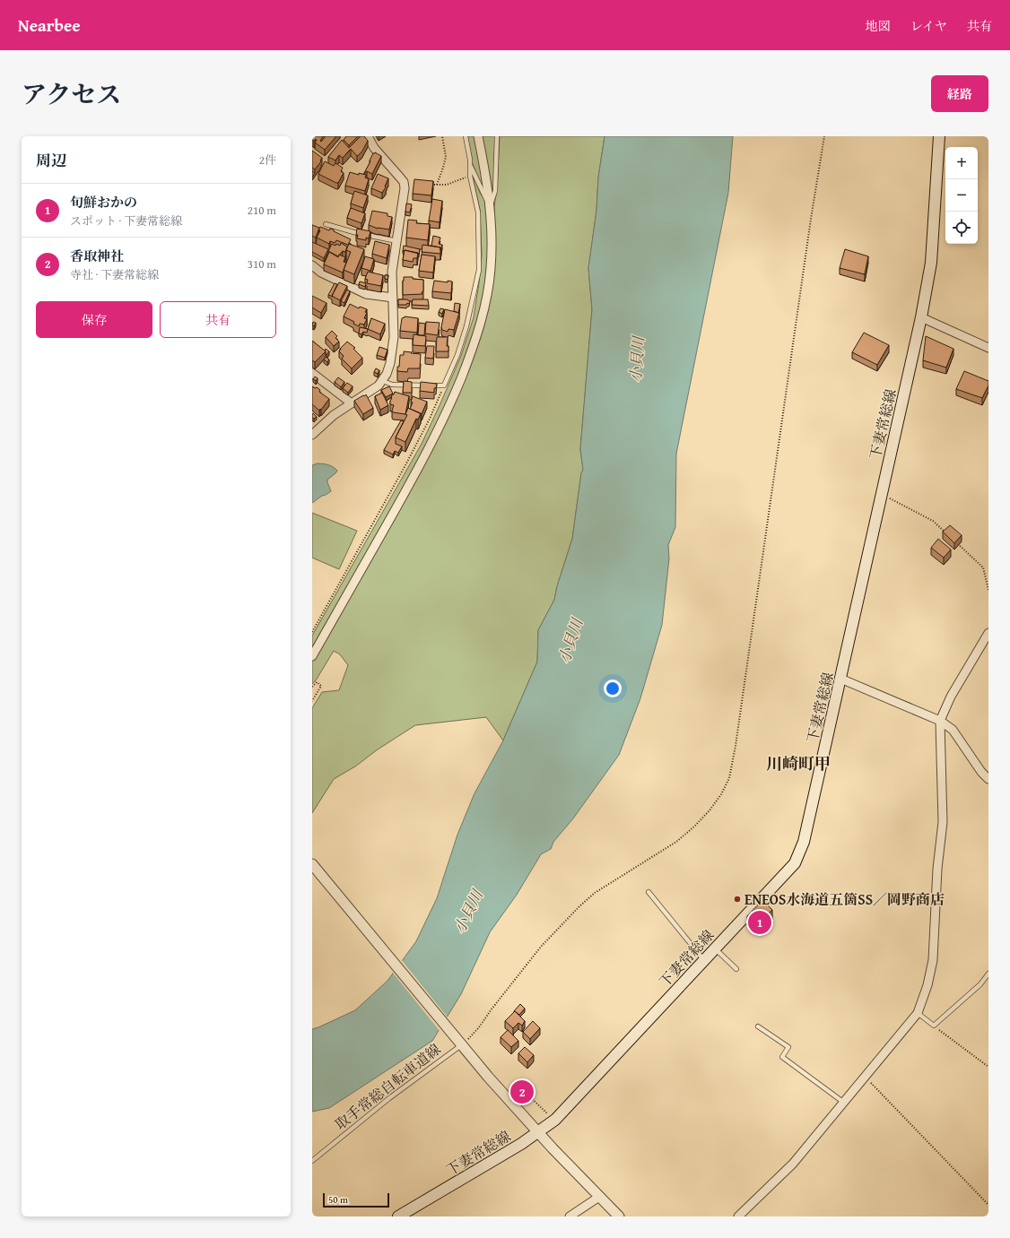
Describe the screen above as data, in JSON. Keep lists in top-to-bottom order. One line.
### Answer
{"streets":{"main road":["下妻常総線"],"lane":["取手常総自転車道線"]},"districts":["川崎町甲"],"water":["小貝川"],"places":["ENEOS水海道五箇SS／岡野商店"],"scale_bar":"50 m","page":{"header":"Nearbee","nav":["地図","レイヤ","共有"],"title":"アクセス","buttons":["経路",["保存","共有"]],"heading":["周辺","2件"],"map_buttons":["+","−"],"list":[{"mark":"1","name":"旬鮮おかの","note":"スポット · 下妻常総線","value":"210 m"},{"mark":"2","name":"香取神社","note":"寺社 · 下妻常総線","value":"310 m"}],"pins":["1","2"],"scale":"50 m"}}
